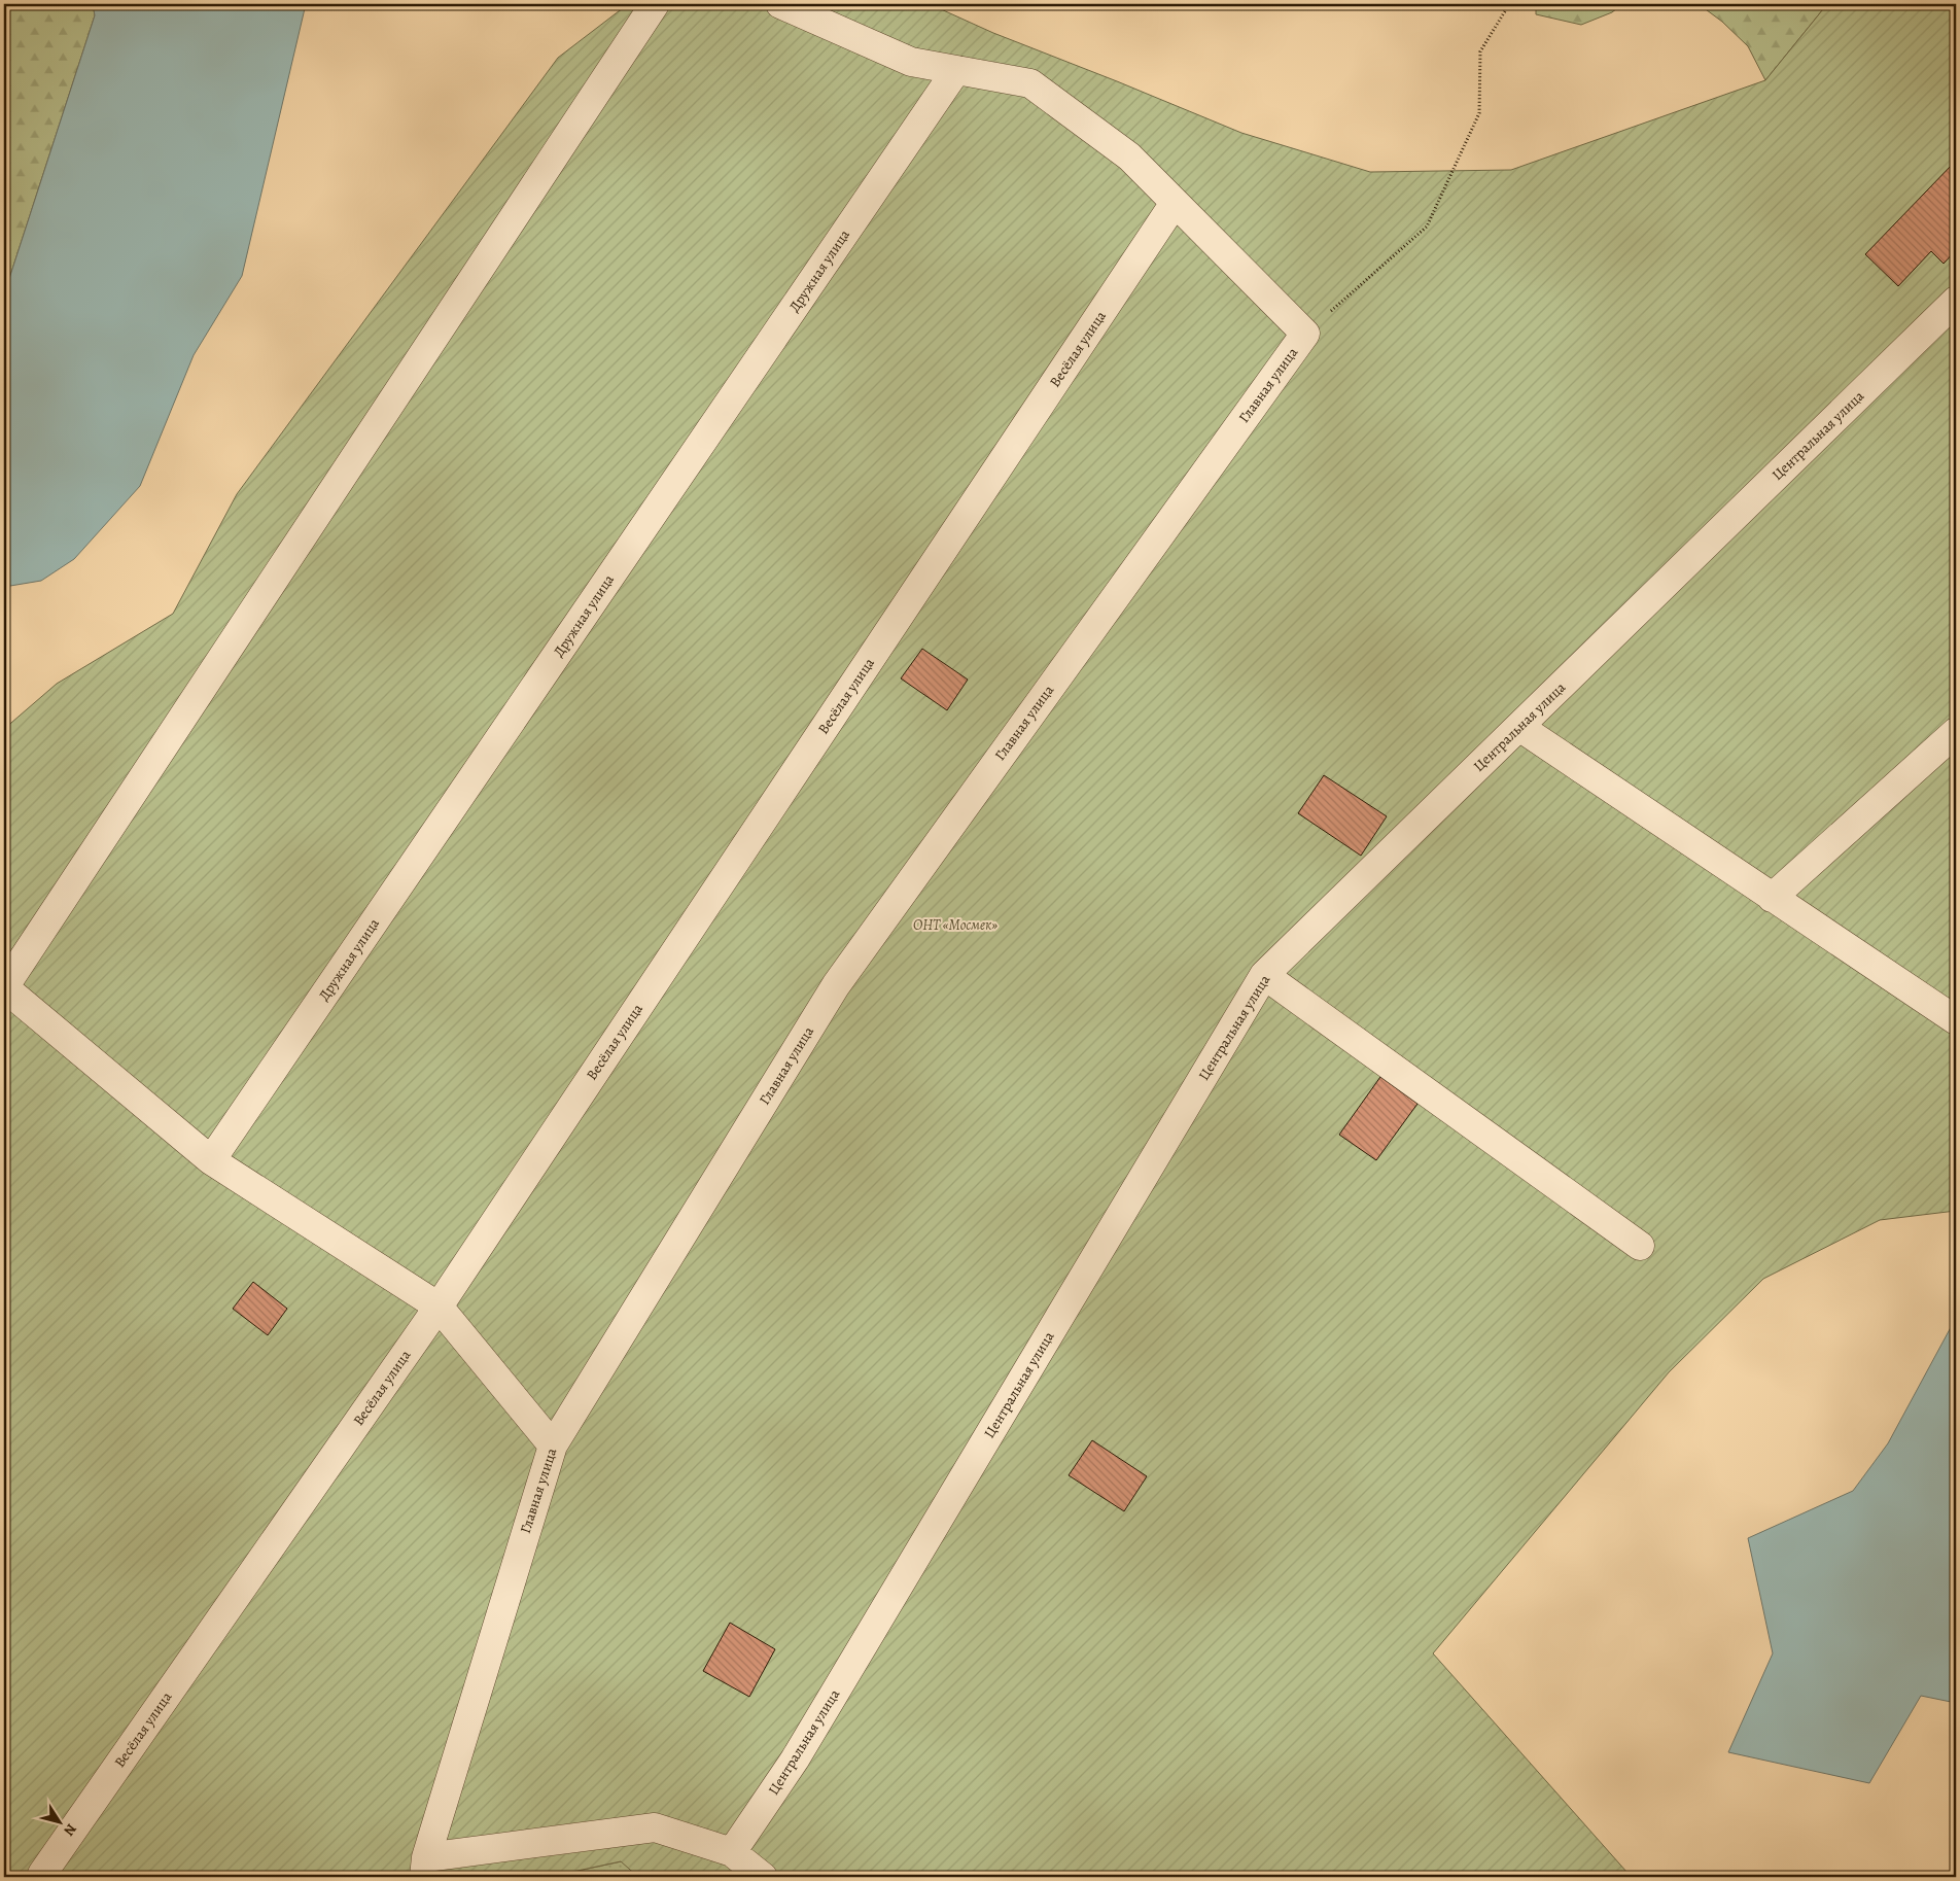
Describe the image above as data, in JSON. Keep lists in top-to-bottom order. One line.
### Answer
{"streets":{"street":["Дружная улица","Весёлая улица","Главная улица","Центральная улица"]},"parks":["ОНТ «Мосмек»"],"north":"bottom right"}
